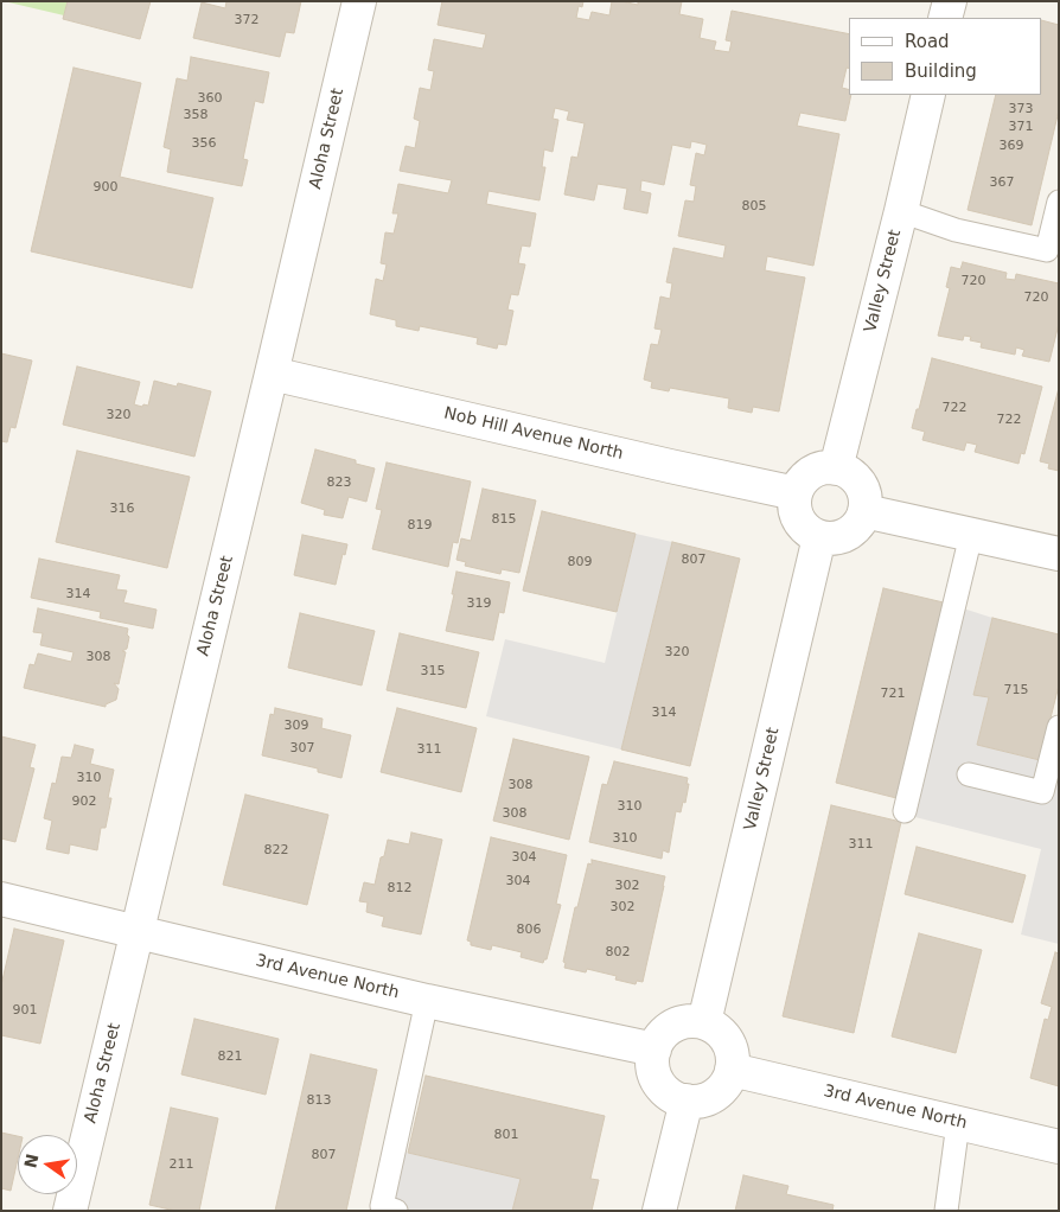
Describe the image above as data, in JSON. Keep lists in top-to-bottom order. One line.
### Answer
{"streets":{"street":["Aloha Street","Valley Street","Nob Hill Avenue North","3rd Avenue North"]},"crossings":[["Aloha Street","Nob Hill Avenue North"],["Aloha Street","3rd Avenue North"],["Valley Street","Nob Hill Avenue North"],["Valley Street","3rd Avenue North"]],"house_numbers":["372","360","373","358","371","356","369","367","900","805","720","720","722","320","722","823","316","815","819","807","809","314","319","320","308","315","715","721","314","309","307","311","310","308","902","310","308","310","311","822","304","304","302","812","302","806","802","901","821","813","801","807","211"],"legend":["Road","Building"],"north":"left"}
